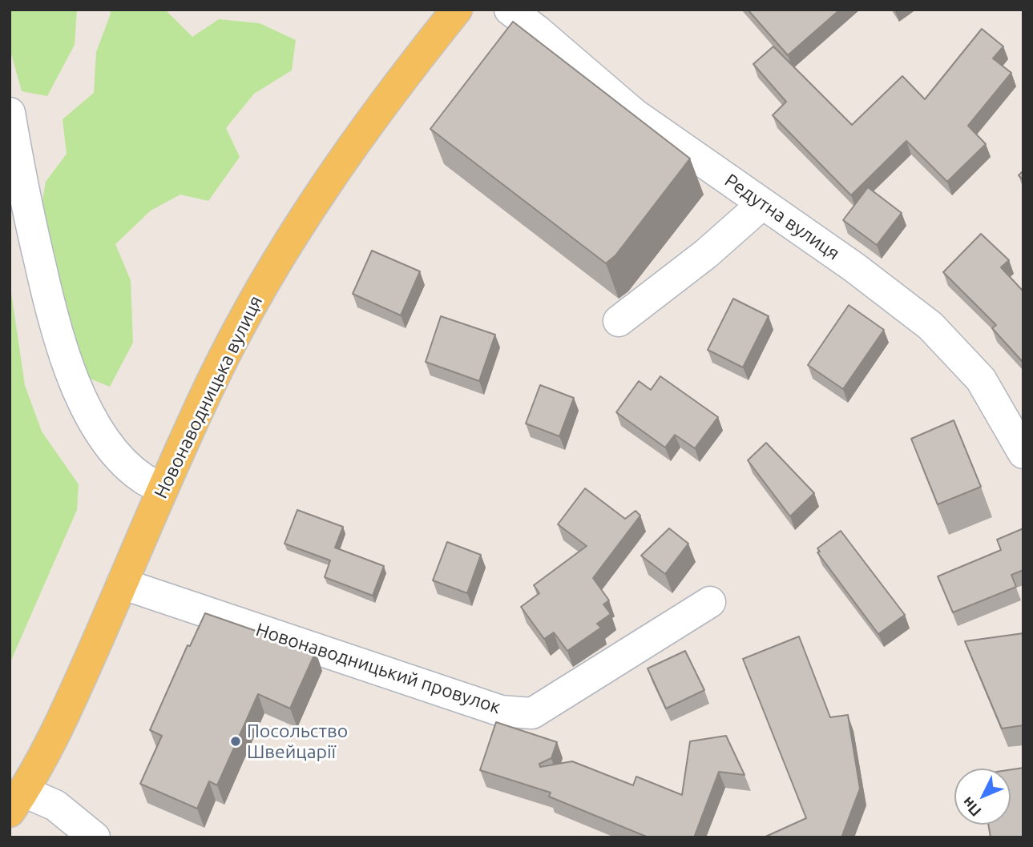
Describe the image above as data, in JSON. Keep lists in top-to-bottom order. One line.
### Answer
{"streets":{"main road":["Новонаводницька вулиця"],"street":["Редутна вулиця","Новонаводницький провулок"]},"crossings":[["Новонаводницька вулиця","Новонаводницький провулок"]],"places":["Посольство Швейцарії"],"north":"bottom left"}
